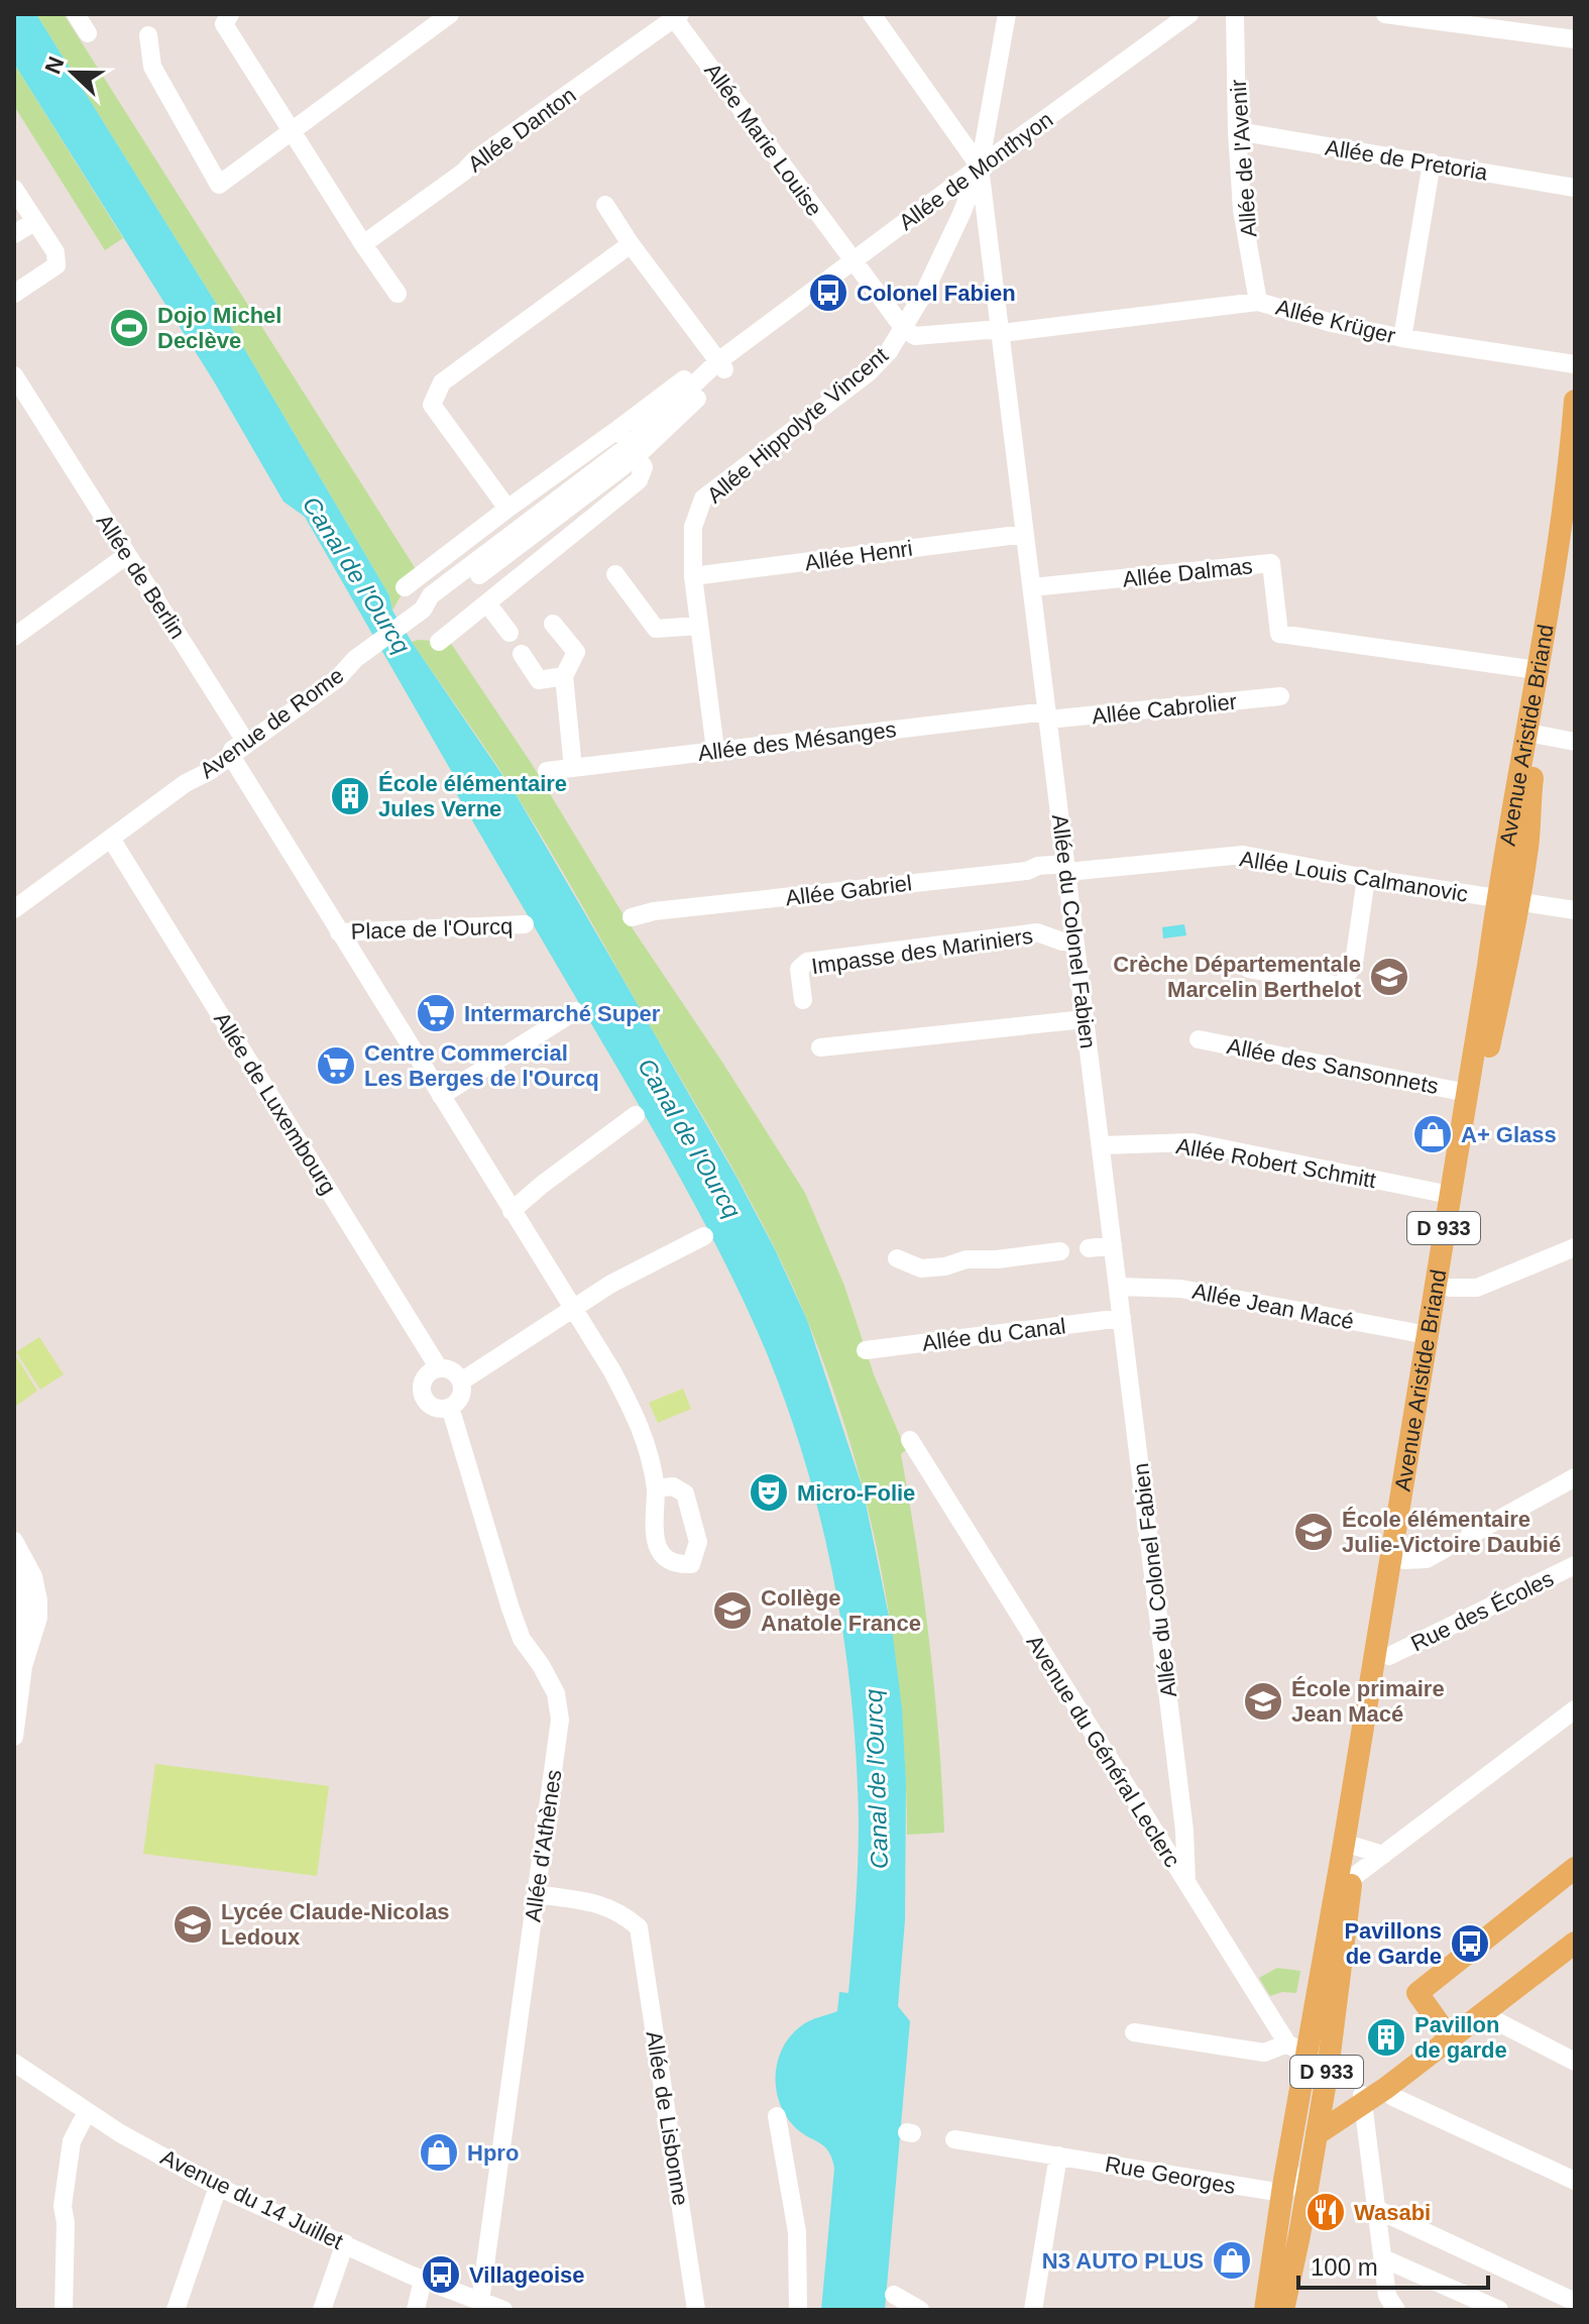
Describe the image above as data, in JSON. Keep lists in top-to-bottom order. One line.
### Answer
{"streets":{"main road":["Avenue Aristide Briand","D 933"],"street":["Allée Danton","Allée Marie Louise","Allée de l'Avenir","Allée de Pretoria","Allée de Monthyon","Allée Krüger","Allée Hippolyte Vincent","Allée Henri","Allée Dalmas","Allée de Berlin","Allée Cabrolier","Avenue de Rome","Allée des Mésanges","Allée Louis Calmanovic","Allée Gabriel","Place de l'Ourcq","Allée du Colonel Fabien","Impasse des Mariniers","Allée des Sansonnets","Allée de Luxembourg","Allée Robert Schmitt","Allée Jean Macé","Allée du Canal","Rue des Écoles","Avenue du Général Leclerc","Allée d'Athènes","Allée de Lisbonne","Rue Georges","Avenue du 14 Juillet"]},"crossings":[["Allée Danton","Allée Marie Louise"],["Allée Marie Louise","Allée de Monthyon"],["Allée Marie Louise","Allée Krüger"],["Allée Marie Louise","Allée Hippolyte Vincent"],["Allée de l'Avenir","Allée de Pretoria"],["Allée de l'Avenir","Allée Krüger"],["Allée de Monthyon","Allée Hippolyte Vincent"],["Allée de Monthyon","Avenue de Rome"],["Allée de Monthyon","Allée du Colonel Fabien"],["Allée Krüger","Allée Hippolyte Vincent"],["Allée Krüger","Allée du Colonel Fabien"],["Allée Hippolyte Vincent","Allée Henri"],["Allée Hippolyte Vincent","Allée des Mésanges"],["Allée Hippolyte Vincent","Allée du Colonel Fabien"],["Allée Henri","Allée du Colonel Fabien"],["Allée Dalmas","Avenue Aristide Briand"],["Allée Dalmas","Allée du Colonel Fabien"],["Allée de Berlin","Avenue de Rome"],["Allée Cabrolier","Allée des Mésanges"],["Allée Cabrolier","Allée du Colonel Fabien"],["Avenue de Rome","Allée de Luxembourg"],["Avenue Aristide Briand","Allée Louis Calmanovic"],["Avenue Aristide Briand","Allée des Sansonnets"],["Avenue Aristide Briand","Allée Robert Schmitt"],["Avenue Aristide Briand","Allée Jean Macé"],["Avenue Aristide Briand","Rue des Écoles"],["Avenue Aristide Briand","Avenue du Général Leclerc"],["Avenue Aristide Briand","Rue Georges"],["Allée des Mésanges","Allée du Colonel Fabien"],["Allée Louis Calmanovic","Allée Gabriel"],["Allée Louis Calmanovic","Allée du Colonel Fabien"],["Allée Gabriel","Allée du Colonel Fabien"],["Allée du Colonel Fabien","Impasse des Mariniers"],["Allée du Colonel Fabien","Allée Robert Schmitt"],["Allée du Colonel Fabien","Allée Jean Macé"],["Allée du Colonel Fabien","Allée du Canal"],["Allée du Colonel Fabien","Avenue du Général Leclerc"],["Allée de Luxembourg","Allée d'Athènes"],["Allée d'Athènes","Allée de Lisbonne"],["Allée d'Athènes","Avenue du 14 Juillet"]],"water":["Canal de l'Ourcq"],"places":{"bus stop":["Colonel Fabien","Pavillons de Garde","Villageoise"],"sports":["Dojo Michel Declève"],"building":["École élémentaire Jules Verne","Pavillon de garde"],"school or university":["Crèche Départementale Marcelin Berthelot","École élémentaire Julie-Victoire Daubié","Collège Anatole France","École primaire Jean Macé","Lycée Claude-Nicolas Ledoux"],"supermarket":["Intermarché Super","Centre Commercial Les Berges de l'Ourcq"],"shop":["A+ Glass","Hpro","N3 AUTO PLUS"],"theatre":["Micro-Folie"],"restaurant":["Wasabi"]},"scale_bar":"100 m","north":"left"}
